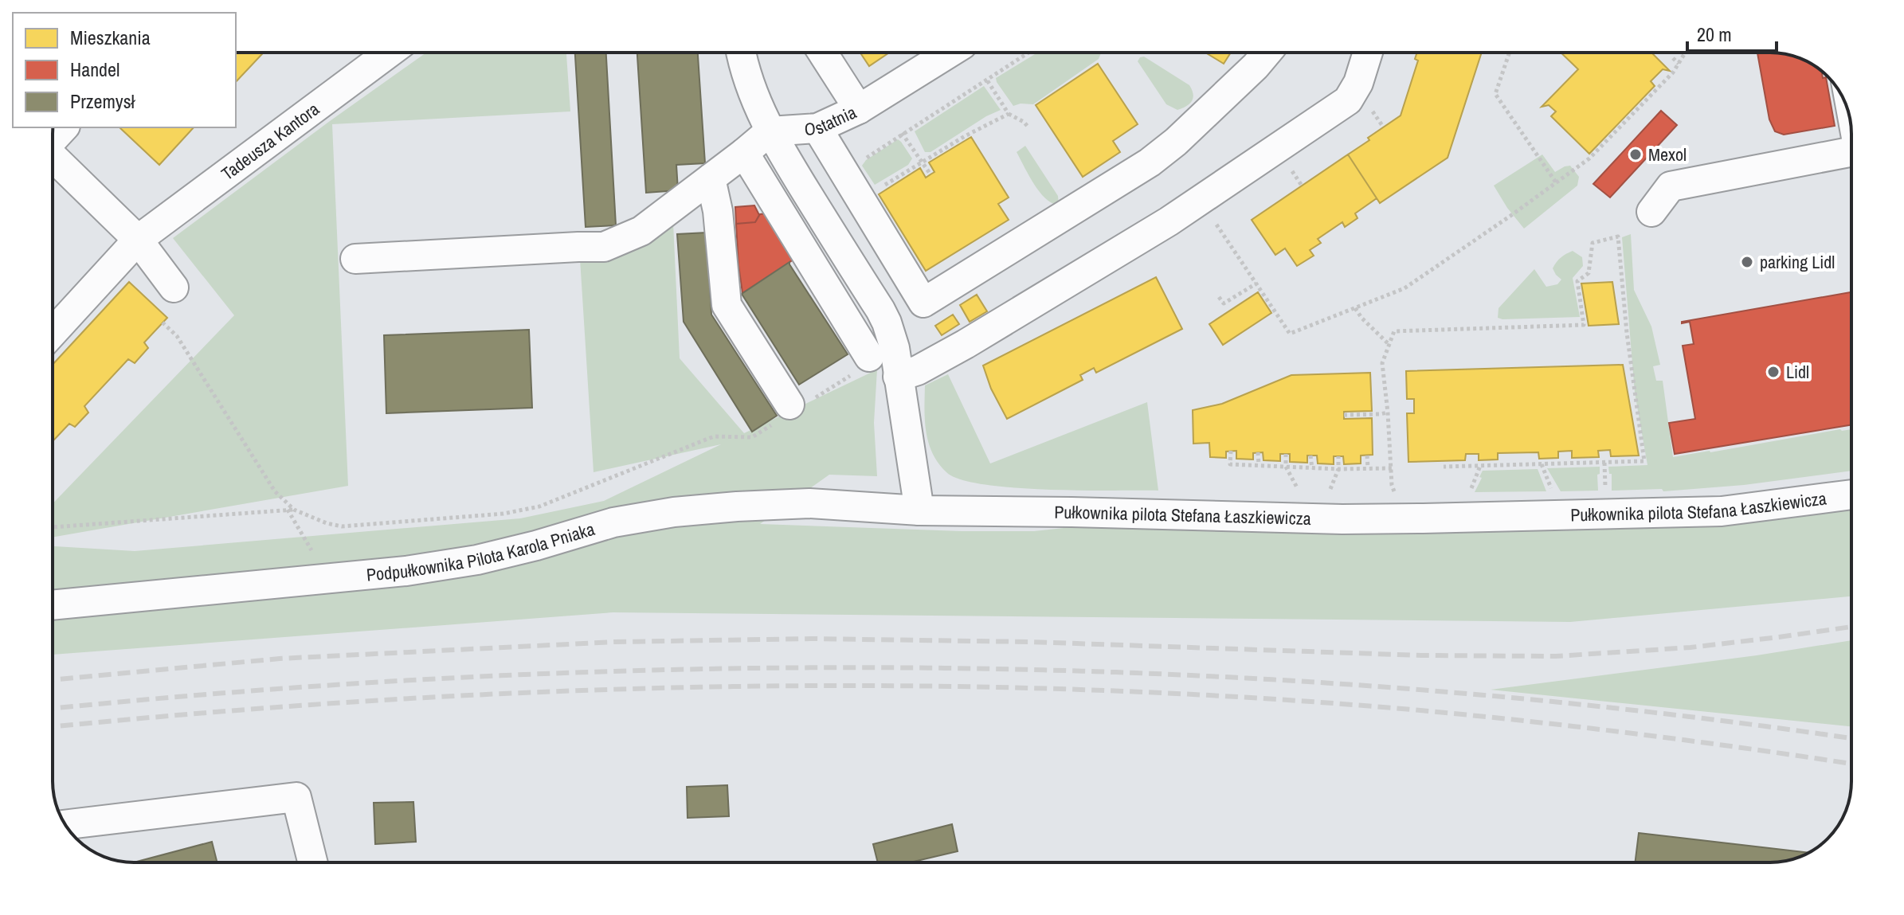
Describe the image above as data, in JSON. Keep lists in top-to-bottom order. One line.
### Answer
{"streets":{"street":["Ostatnia","Tadeusza Kantora","Pułkownika pilota Stefana Łaszkiewicza","Podpułkownika Pilota Karola Pniaka"]},"crossings":[["Pułkownika pilota Stefana Łaszkiewicza","Podpułkownika Pilota Karola Pniaka"]],"places":["Mexol","parking Lidl","Lidl"],"legend":["Mieszkania","Handel","Przemysł"],"scale_bar":"20 m"}
